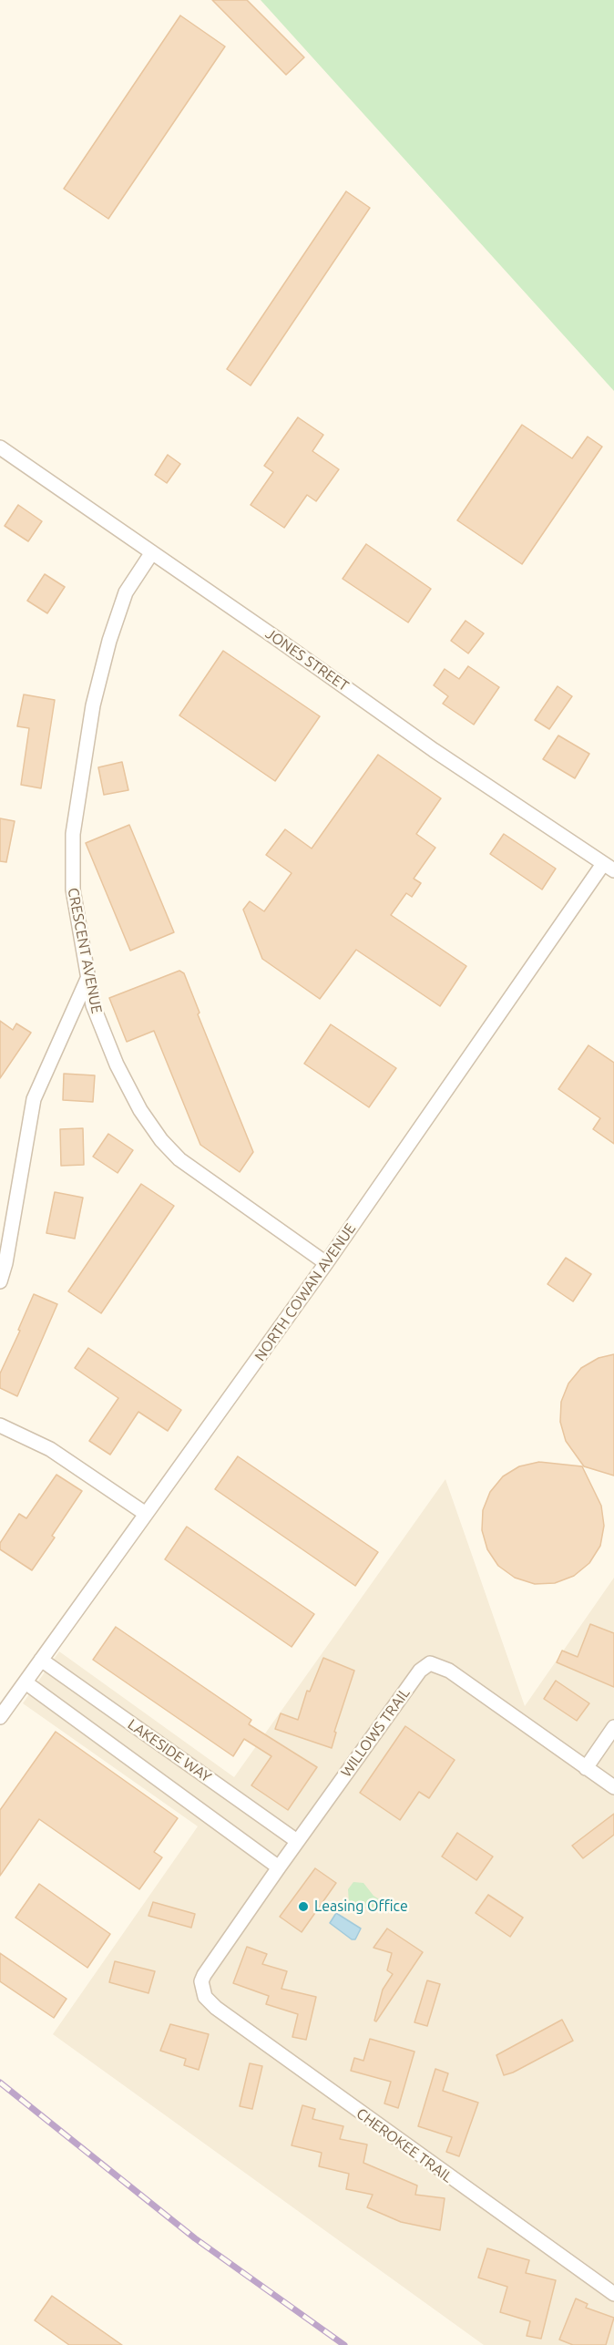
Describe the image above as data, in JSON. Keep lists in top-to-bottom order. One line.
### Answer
{"streets":{"street":["JONES STREET","CRESCENT AVENUE","NORTH COWAN AVENUE","WILLOWS TRAIL","LAKESIDE WAY","CHEROKEE TRAIL"]},"crossings":[["JONES STREET","CRESCENT AVENUE"],["JONES STREET","NORTH COWAN AVENUE"],["CRESCENT AVENUE","NORTH COWAN AVENUE"],["NORTH COWAN AVENUE","LAKESIDE WAY"],["WILLOWS TRAIL","LAKESIDE WAY"],["WILLOWS TRAIL","CHEROKEE TRAIL"]],"places":["Leasing Office"]}
